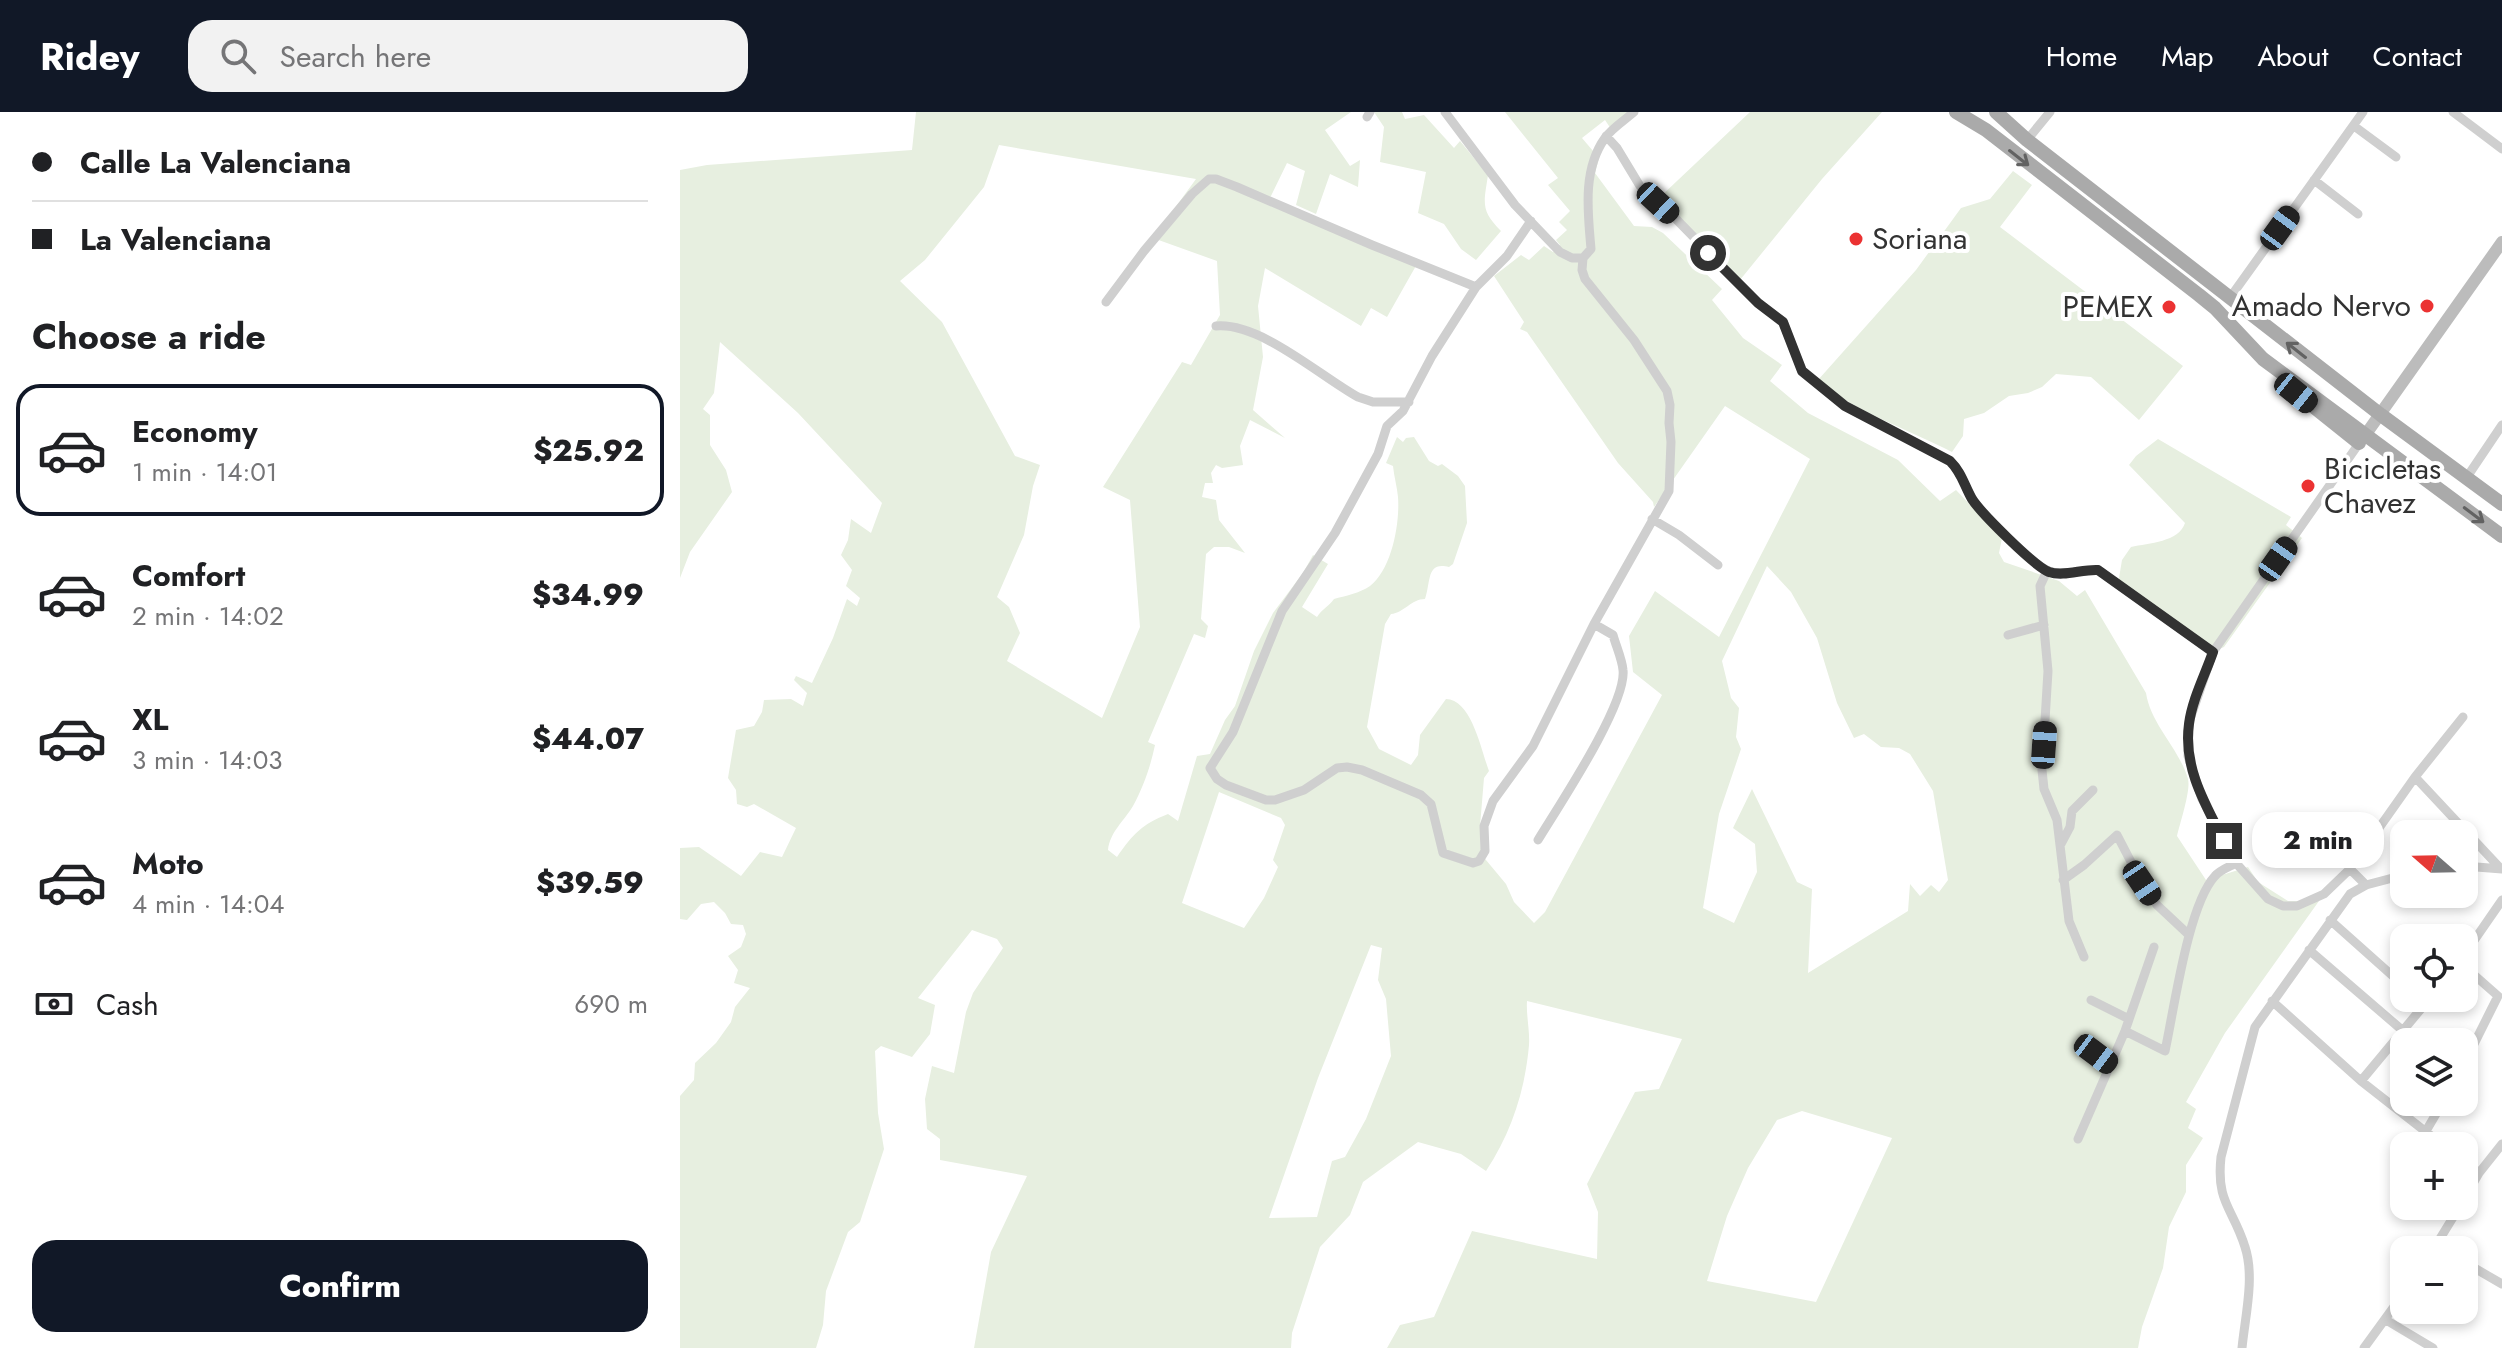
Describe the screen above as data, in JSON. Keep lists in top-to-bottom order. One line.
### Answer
{"places":["Soriana","Amado Nervo","PEMEX","Bicicletas Chavez"],"north":"left","page":{"header":"Ridey","search":"Search here","nav":["Home","Map","About","Contact"],"banner":["Calle La Valenciana","La Valenciana"],"heading":"Choose a ride","list":[{"name":"Economy","note":"1 min · 14:01","value":"$25.92"},{"name":"Comfort","note":"2 min · 14:02","value":"$34.99"},{"name":"XL","note":"3 min · 14:03","value":"$44.07"},{"name":"Moto","note":"4 min · 14:04","value":"$39.59"}],"bubble":"2 min","map_buttons":["+","−"],"pay":["Cash","690 m"],"buttons":"Confirm"}}
